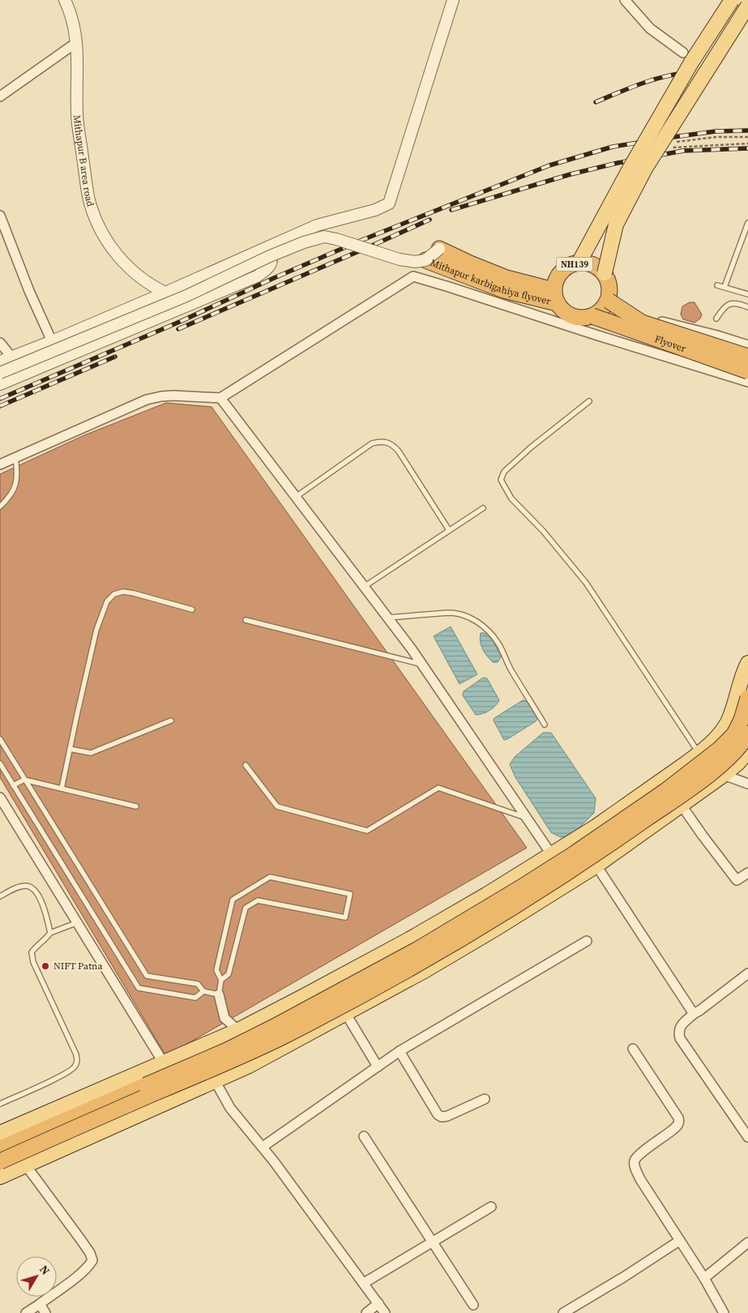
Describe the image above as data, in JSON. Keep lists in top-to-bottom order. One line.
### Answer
{"streets":{"highway":["NH139","Mithapur karbigahiya flyover","Flyover"],"street":["Mithapur B area road"]},"crossings":[["NH139","Mithapur karbigahiya flyover"],["NH139","Flyover"],["Mithapur karbigahiya flyover","Flyover"]],"places":["NIFT Patna"],"north":"top right"}
